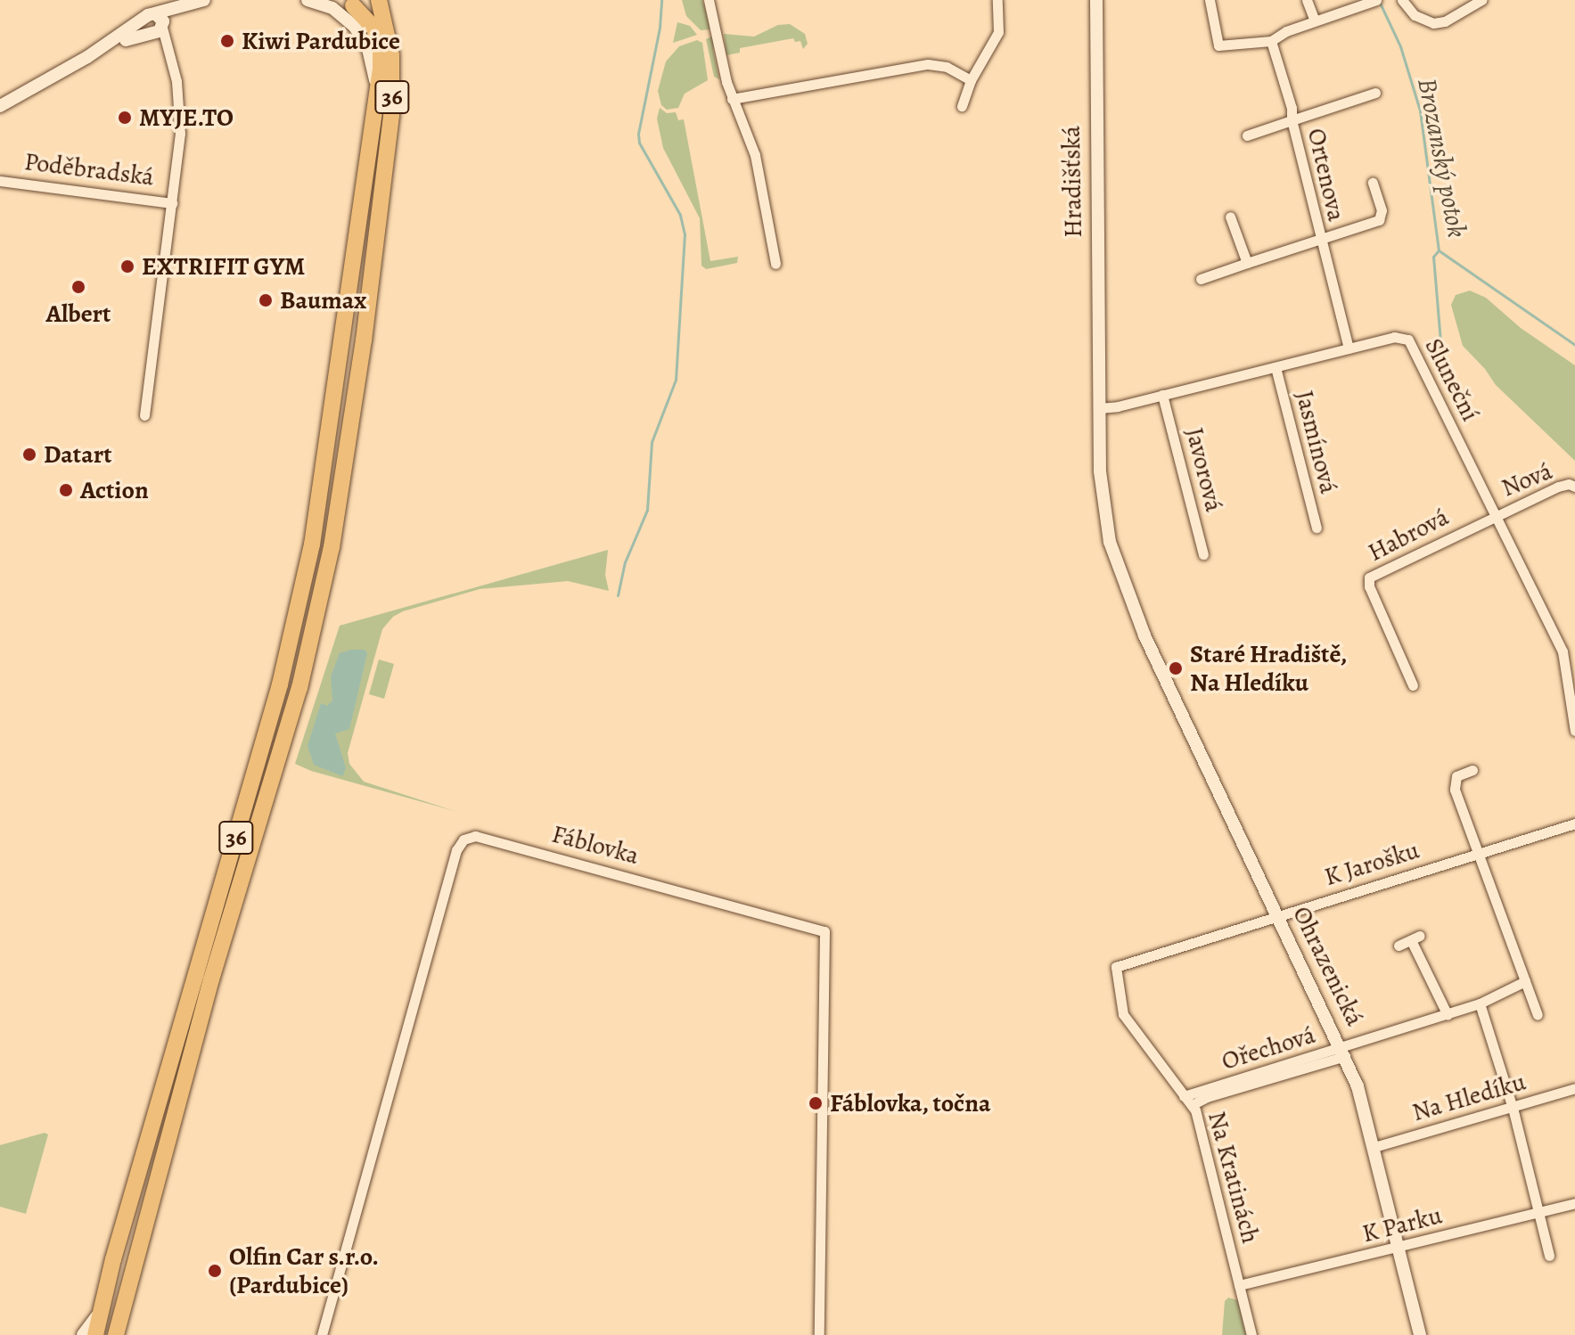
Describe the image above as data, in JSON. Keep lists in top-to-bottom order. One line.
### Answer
{"streets":{"main road":["36"],"street":["Poděbradská","Ortenova","Hradišťská","Sluneční","Jasmínová","Javorová","Nová","Habrová","Fáblovka","K Jarošku","Ohrazenická","Ořechová","Na Hledíku","Na Kratinách","K Parku"]},"crossings":[["Ortenova","Sluneční"],["Hradišťská","Sluneční"],["Hradišťská","Ohrazenická"],["Sluneční","Jasmínová"],["Sluneční","Javorová"],["Sluneční","Nová"],["Sluneční","Habrová"],["Sluneční","Ohrazenická"],["Nová","Habrová"],["K Jarošku","Ohrazenická"],["K Jarošku","Na Kratinách"],["Ohrazenická","Ořechová"],["Ohrazenická","Na Hledíku"],["Ohrazenická","Na Kratinách"],["Ohrazenická","K Parku"],["Ořechová","Na Kratinách"],["Na Kratinách","K Parku"]],"water":["Brozanský potok"],"places":["Kiwi Pardubice","MYJE.TO","EXTRIFIT GYM","Albert","Baumax","Datart","Action","Staré Hradiště, Na Hledíku","Fáblovka, točna","Olfin Car s.r.o. (Pardubice)"]}
